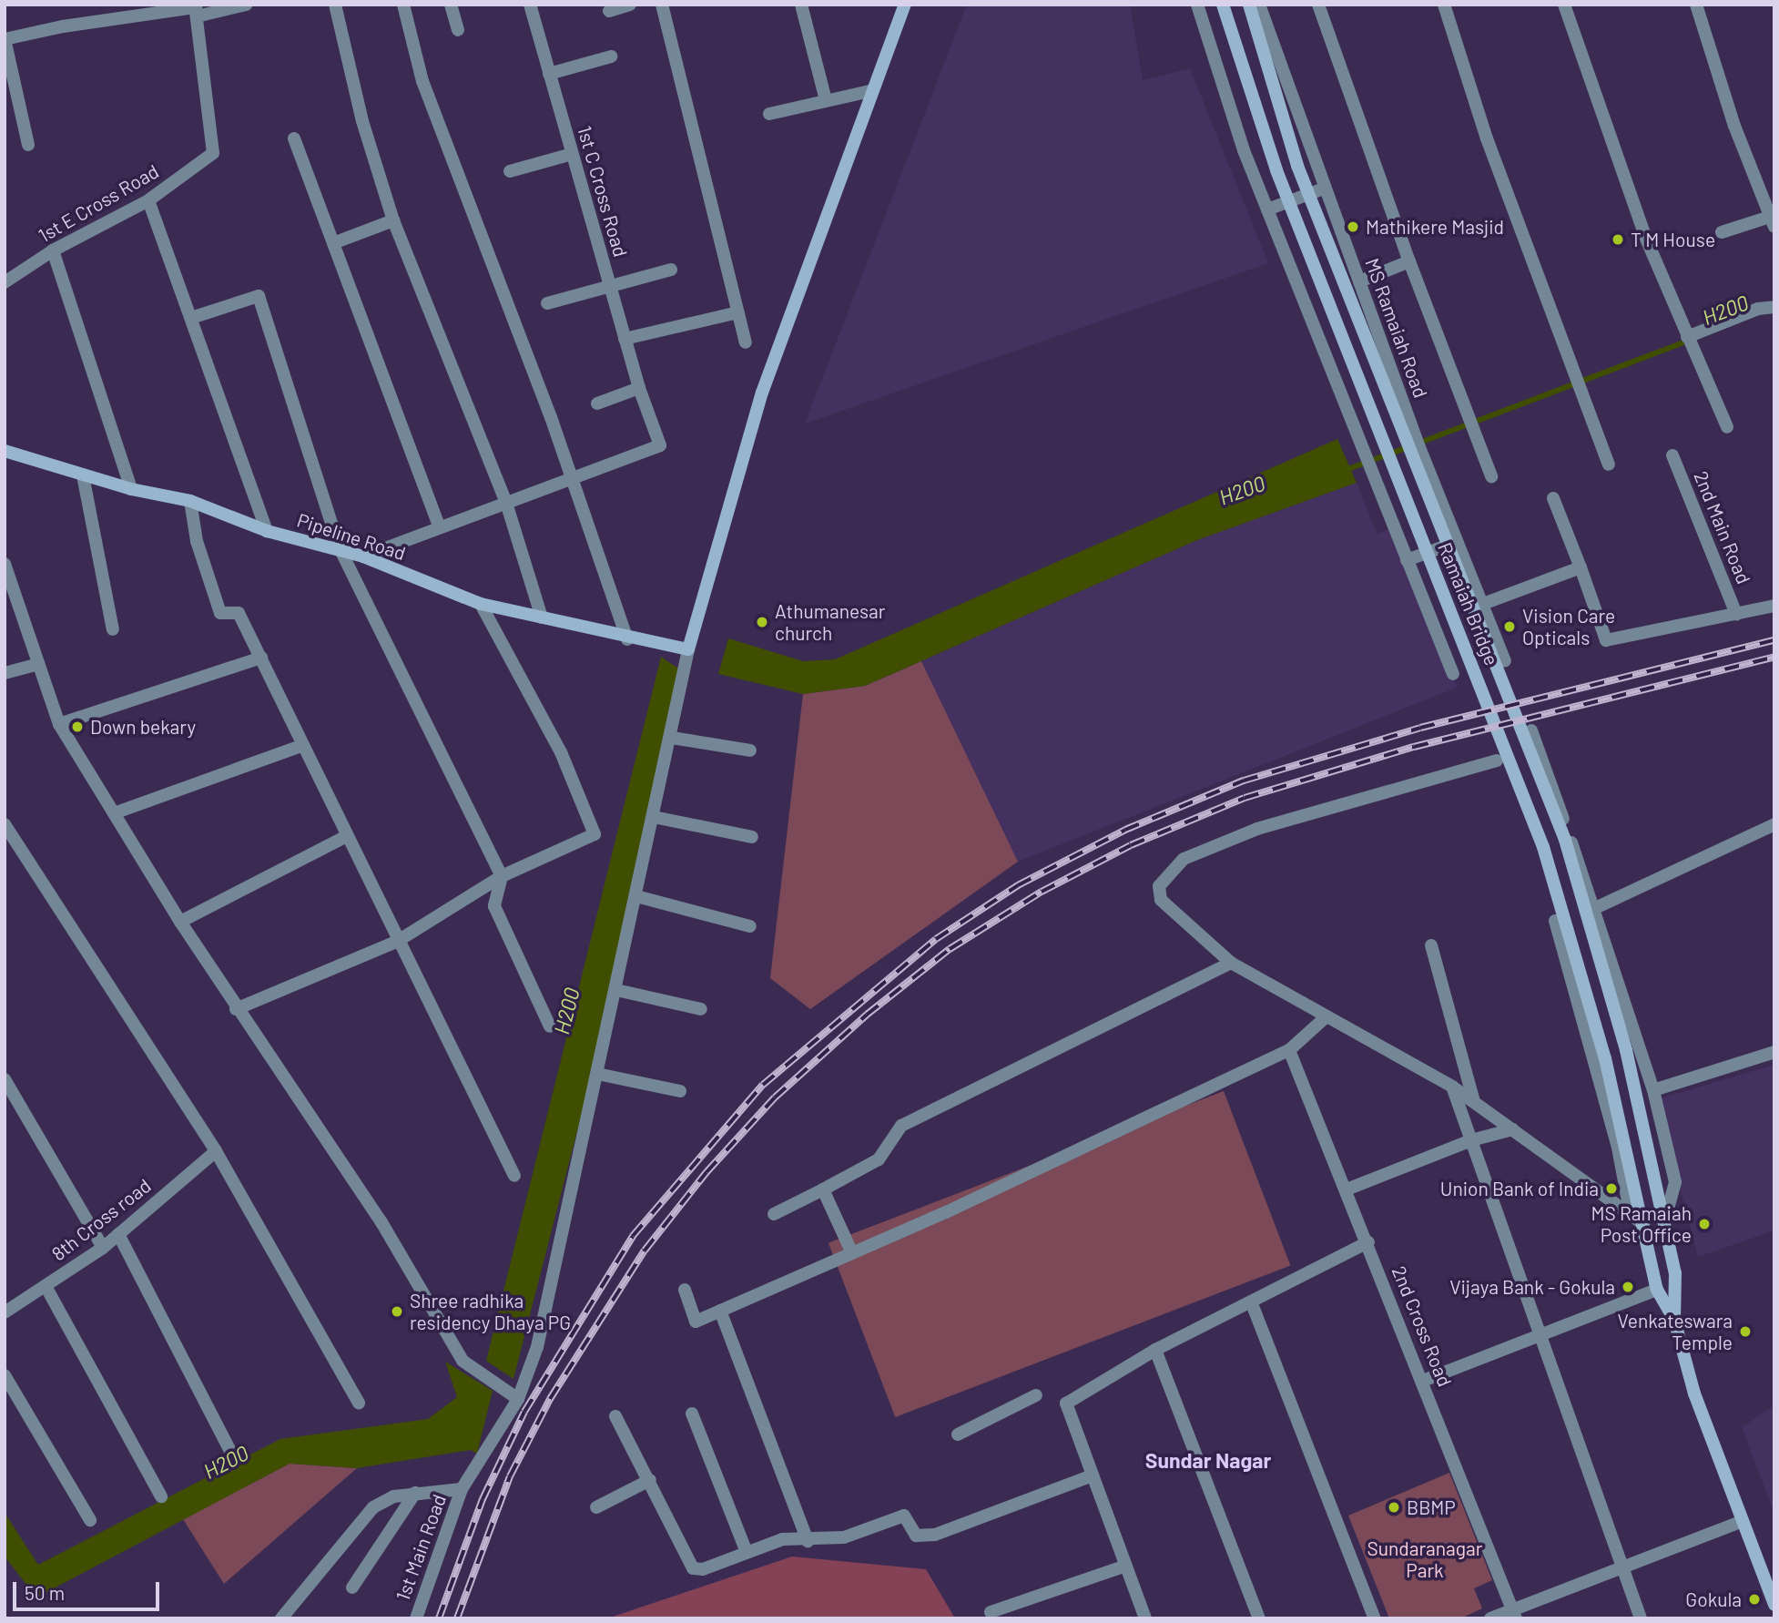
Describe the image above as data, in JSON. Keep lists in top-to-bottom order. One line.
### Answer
{"streets":{"main road":["Pipeline Road","Ramaiah Bridge"],"street":["1st C Cross Road","1st E Cross Road","MS Ramaiah Road","2nd Main Road","8th Cross road","2nd Cross Road","1st Main Road"]},"crossings":[["Pipeline Road","1st Main Road"]],"districts":["Sundar Nagar"],"water":["H200"],"parks":["Sundaranagar Park"],"places":["Mathikere Masjid","T M House","Athumanesar church","Vision Care Opticals","Down bekary","Union Bank of India","MS Ramaiah Post Office","Vijaya Bank - Gokula","Shree radhika residency Dhaya PG","Venkateswara Temple","BBMP","Gokula"],"scale_bar":"50 m"}
